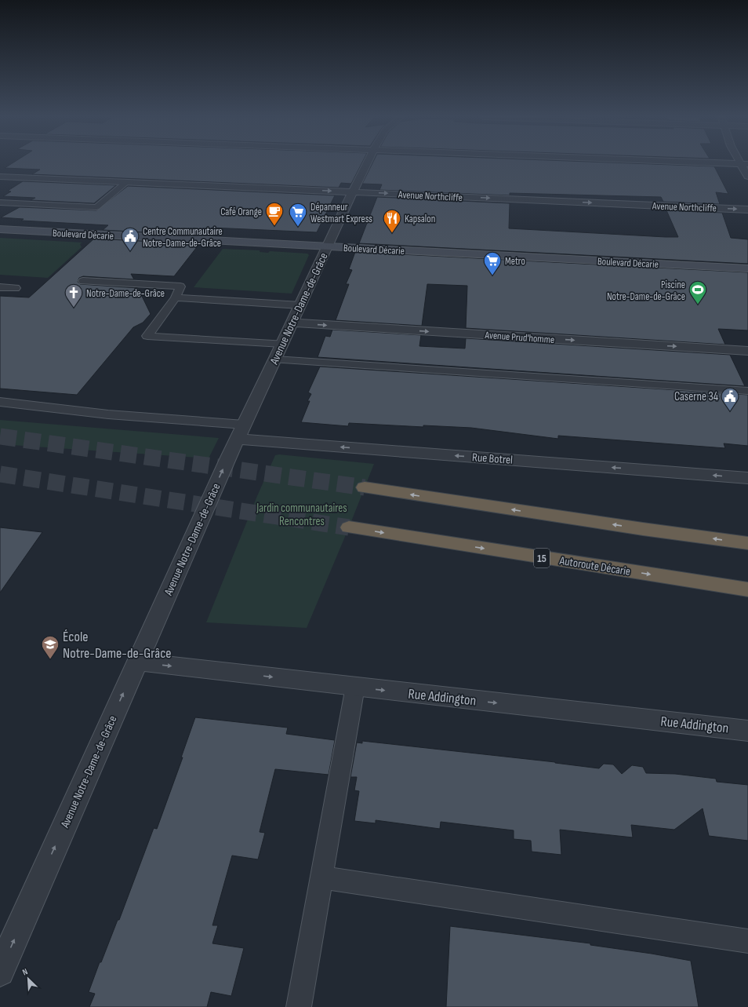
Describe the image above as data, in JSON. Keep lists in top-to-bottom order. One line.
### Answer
{"streets":{"highway":["15","Autoroute Décarie"],"main road":["Boulevard Décarie"],"street":["Avenue Northcliffe","Avenue Notre-Dame-de-Grâce","Avenue Prud'homme","Rue Botrel","Rue Addington"]},"crossings":[["Avenue Northcliffe","Avenue Notre-Dame-de-Grâce"],["Boulevard Décarie","Avenue Notre-Dame-de-Grâce"],["Avenue Notre-Dame-de-Grâce","Avenue Prud'homme"],["Avenue Notre-Dame-de-Grâce","Rue Botrel"],["Avenue Notre-Dame-de-Grâce","Rue Addington"]],"one_way":["Avenue Northcliffe","Avenue Notre-Dame-de-Grâce","Avenue Prud'homme","Rue Botrel","Rue Addington"],"parks":["Jardin communautaires Rencontres"],"places":{"cafe":["Café Orange"],"supermarket":["Dépanneur Westmart Express","Metro"],"restaurant":["Kapsalon"],"public building":["Centre Communautaire Notre-Dame-de-Grâce","Caserne 34"],"sports":["Piscine Notre-Dame-de-Grâce"],"church":["Notre-Dame-de-Grâce"],"school or university":["École Notre-Dame-de-Grâce"]},"north":"top left"}
